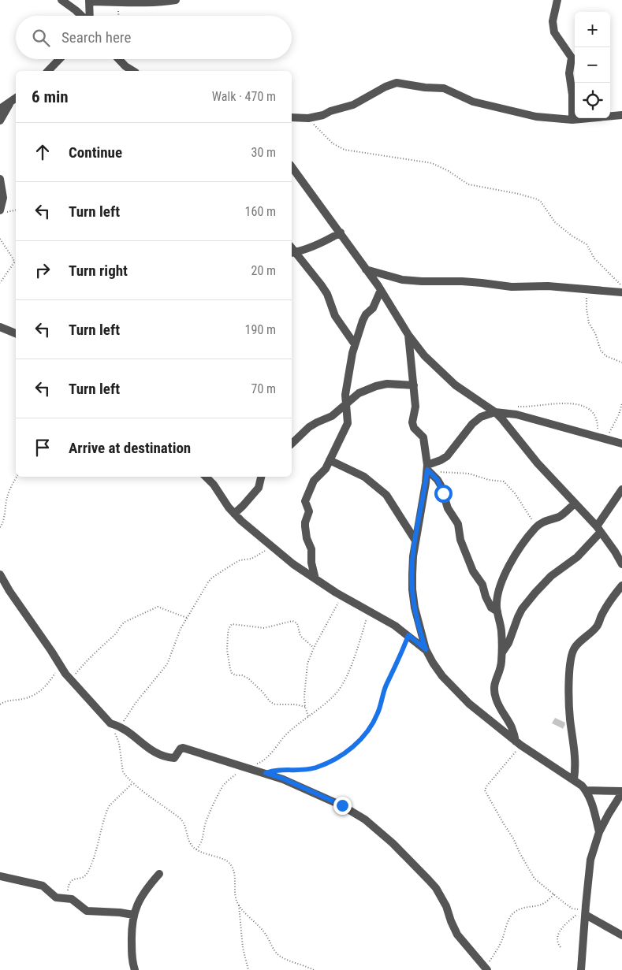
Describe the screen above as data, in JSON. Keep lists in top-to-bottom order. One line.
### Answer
{"page":{"map_buttons":["+","−"],"search":"Search here","heading":["6 min","Walk · 470 m"],"list":[["Continue","30 m"],["Turn left","160 m"],["Turn right","20 m"],["Turn left","190 m"],["Turn left","70 m"],"Arrive at destination"]}}
